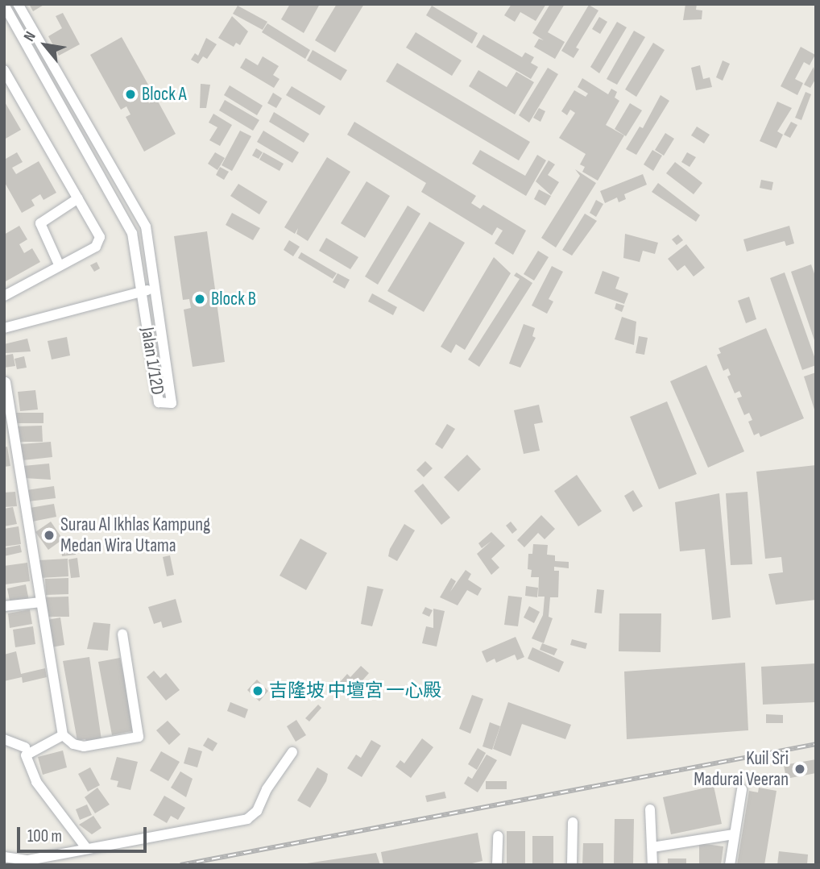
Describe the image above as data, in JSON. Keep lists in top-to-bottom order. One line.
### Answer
{"streets":{"street":["Jalan 1/12D"]},"places":["Block A","Block B","Surau Al Ikhlas Kampung Medan Wira Utama","吉隆坡 中壇宮 一心殿","Kuil Sri Madurai Veeran"],"scale_bar":"100 m","north":"top left"}
